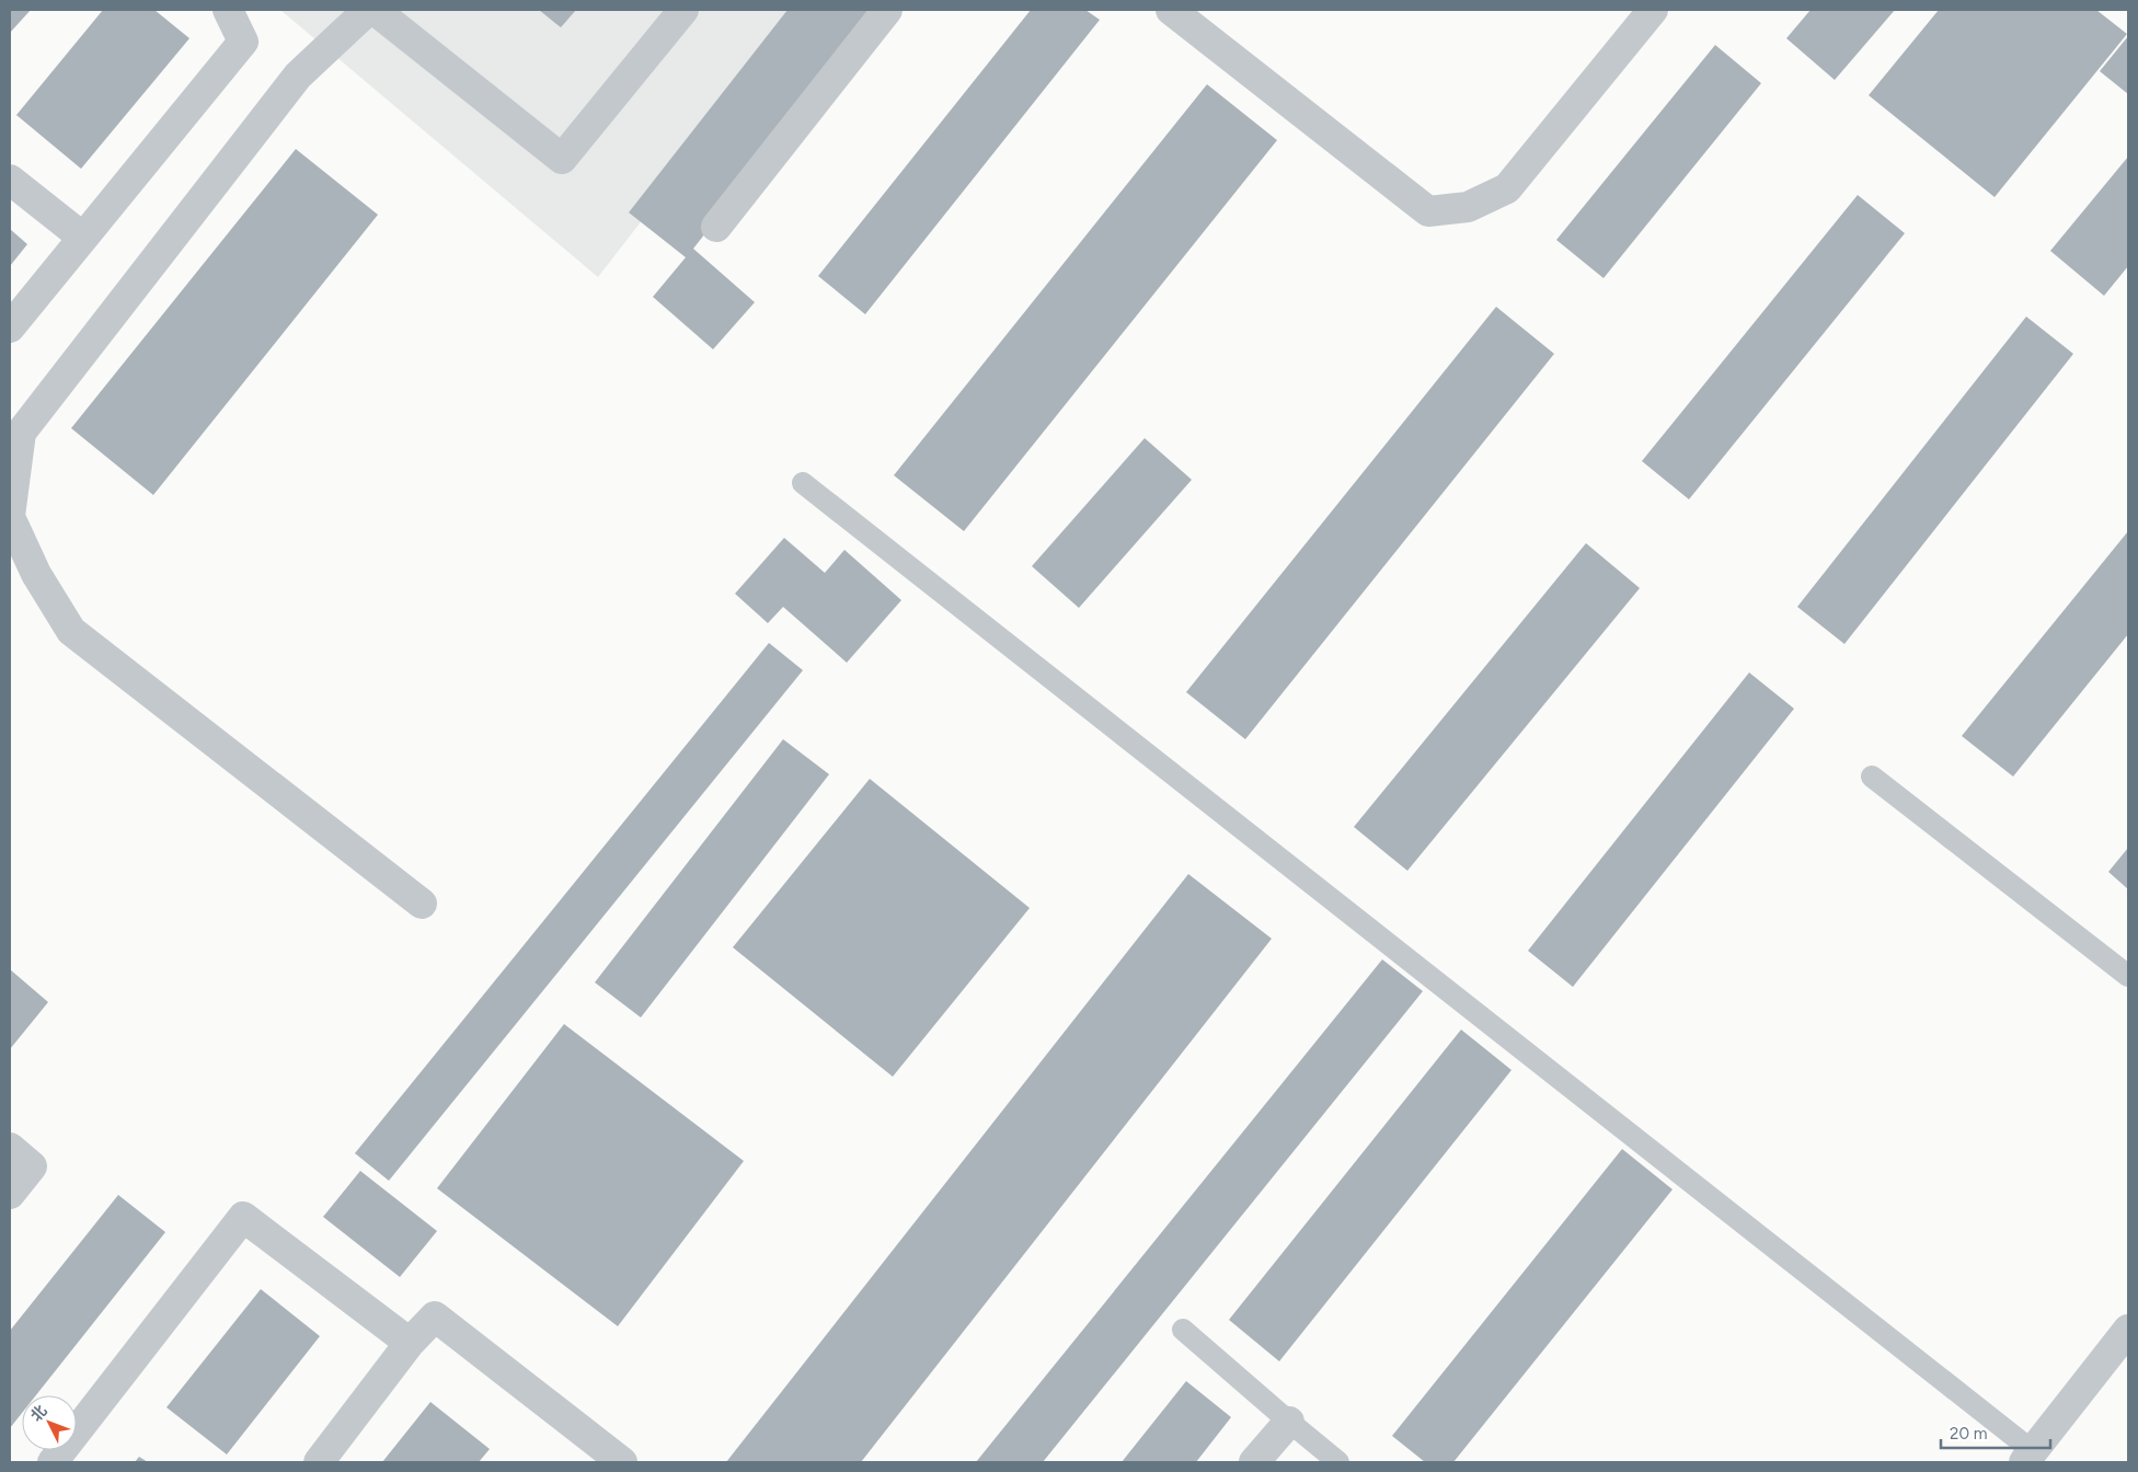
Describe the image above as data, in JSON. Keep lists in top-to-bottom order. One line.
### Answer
{"scale_bar":"20 m","north":"top left"}
